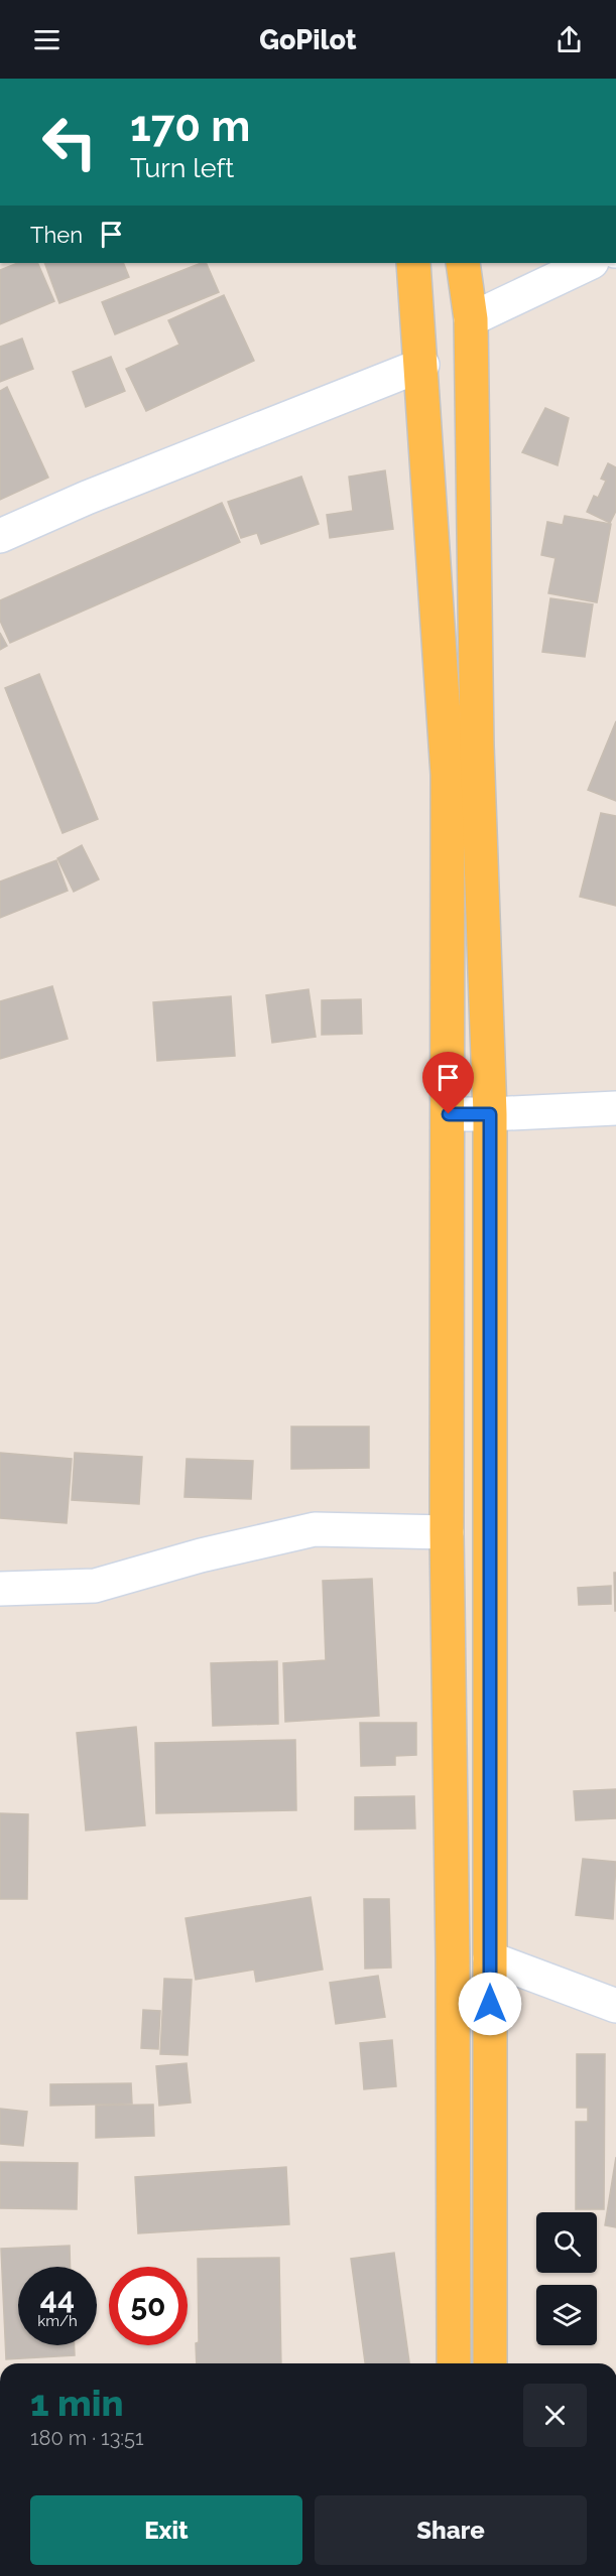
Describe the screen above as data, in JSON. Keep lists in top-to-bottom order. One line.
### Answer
{"page":{"header":"GoPilot","turn":["170 m","Turn left"],"then":"Then","speed":"44 km/h","limit":"50","heading":["1 min","180 m · 13:51"],"buttons":["Exit","Share"]}}
